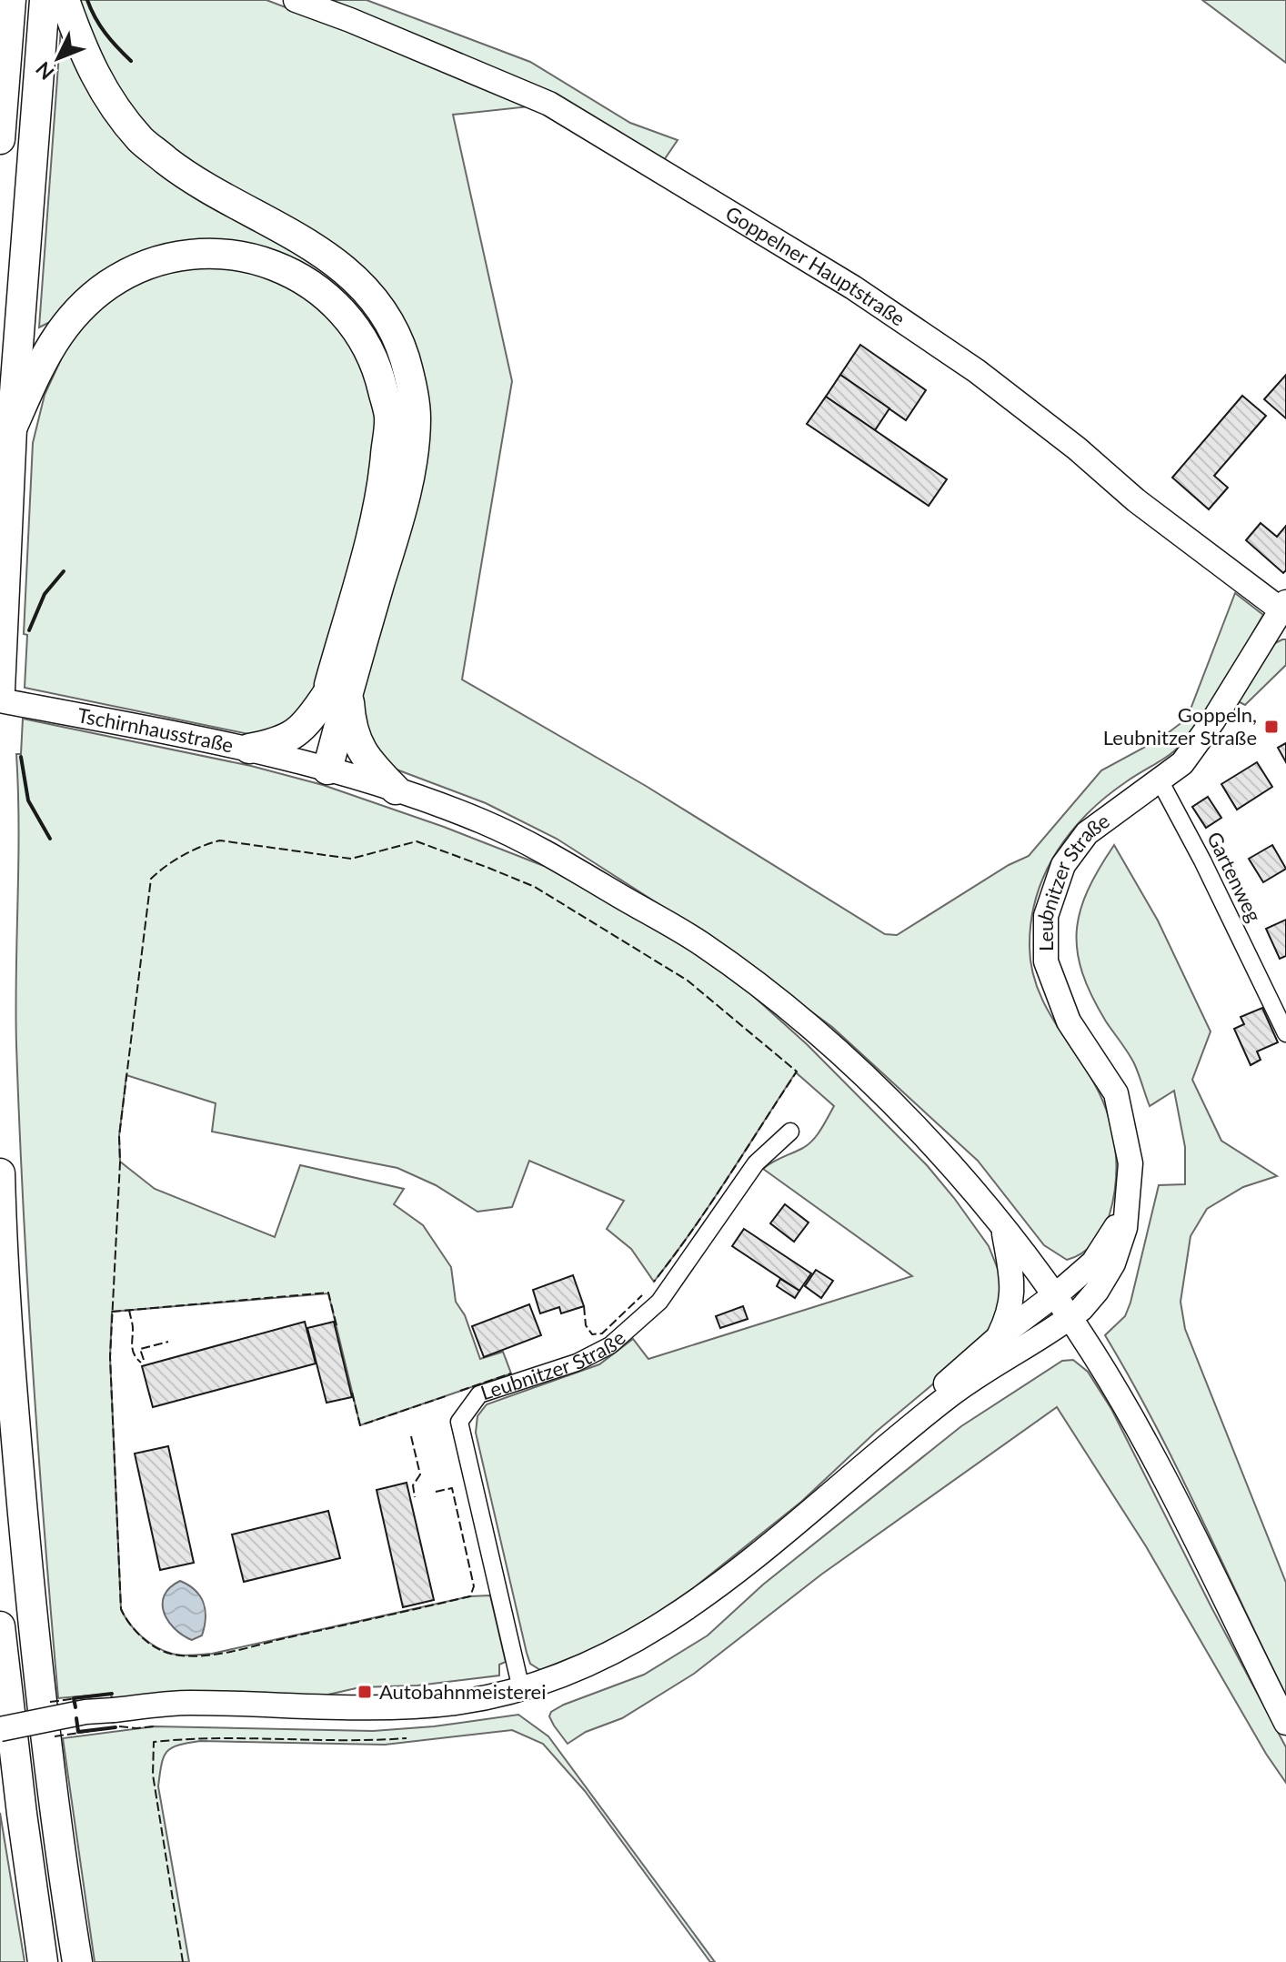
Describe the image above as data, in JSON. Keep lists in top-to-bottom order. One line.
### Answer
{"streets":{"street":["Goppelner Hauptstraße","Tschirnhausstraße","Gartenweg","Leubnitzer Straße"]},"crossings":[["Goppelner Hauptstraße","Leubnitzer Straße"],["Tschirnhausstraße","Leubnitzer Straße"],["Gartenweg","Leubnitzer Straße"]],"places":{"transit":["Goppeln, Leubnitzer Straße","Autobahnmeisterei"]},"north":"bottom left"}
